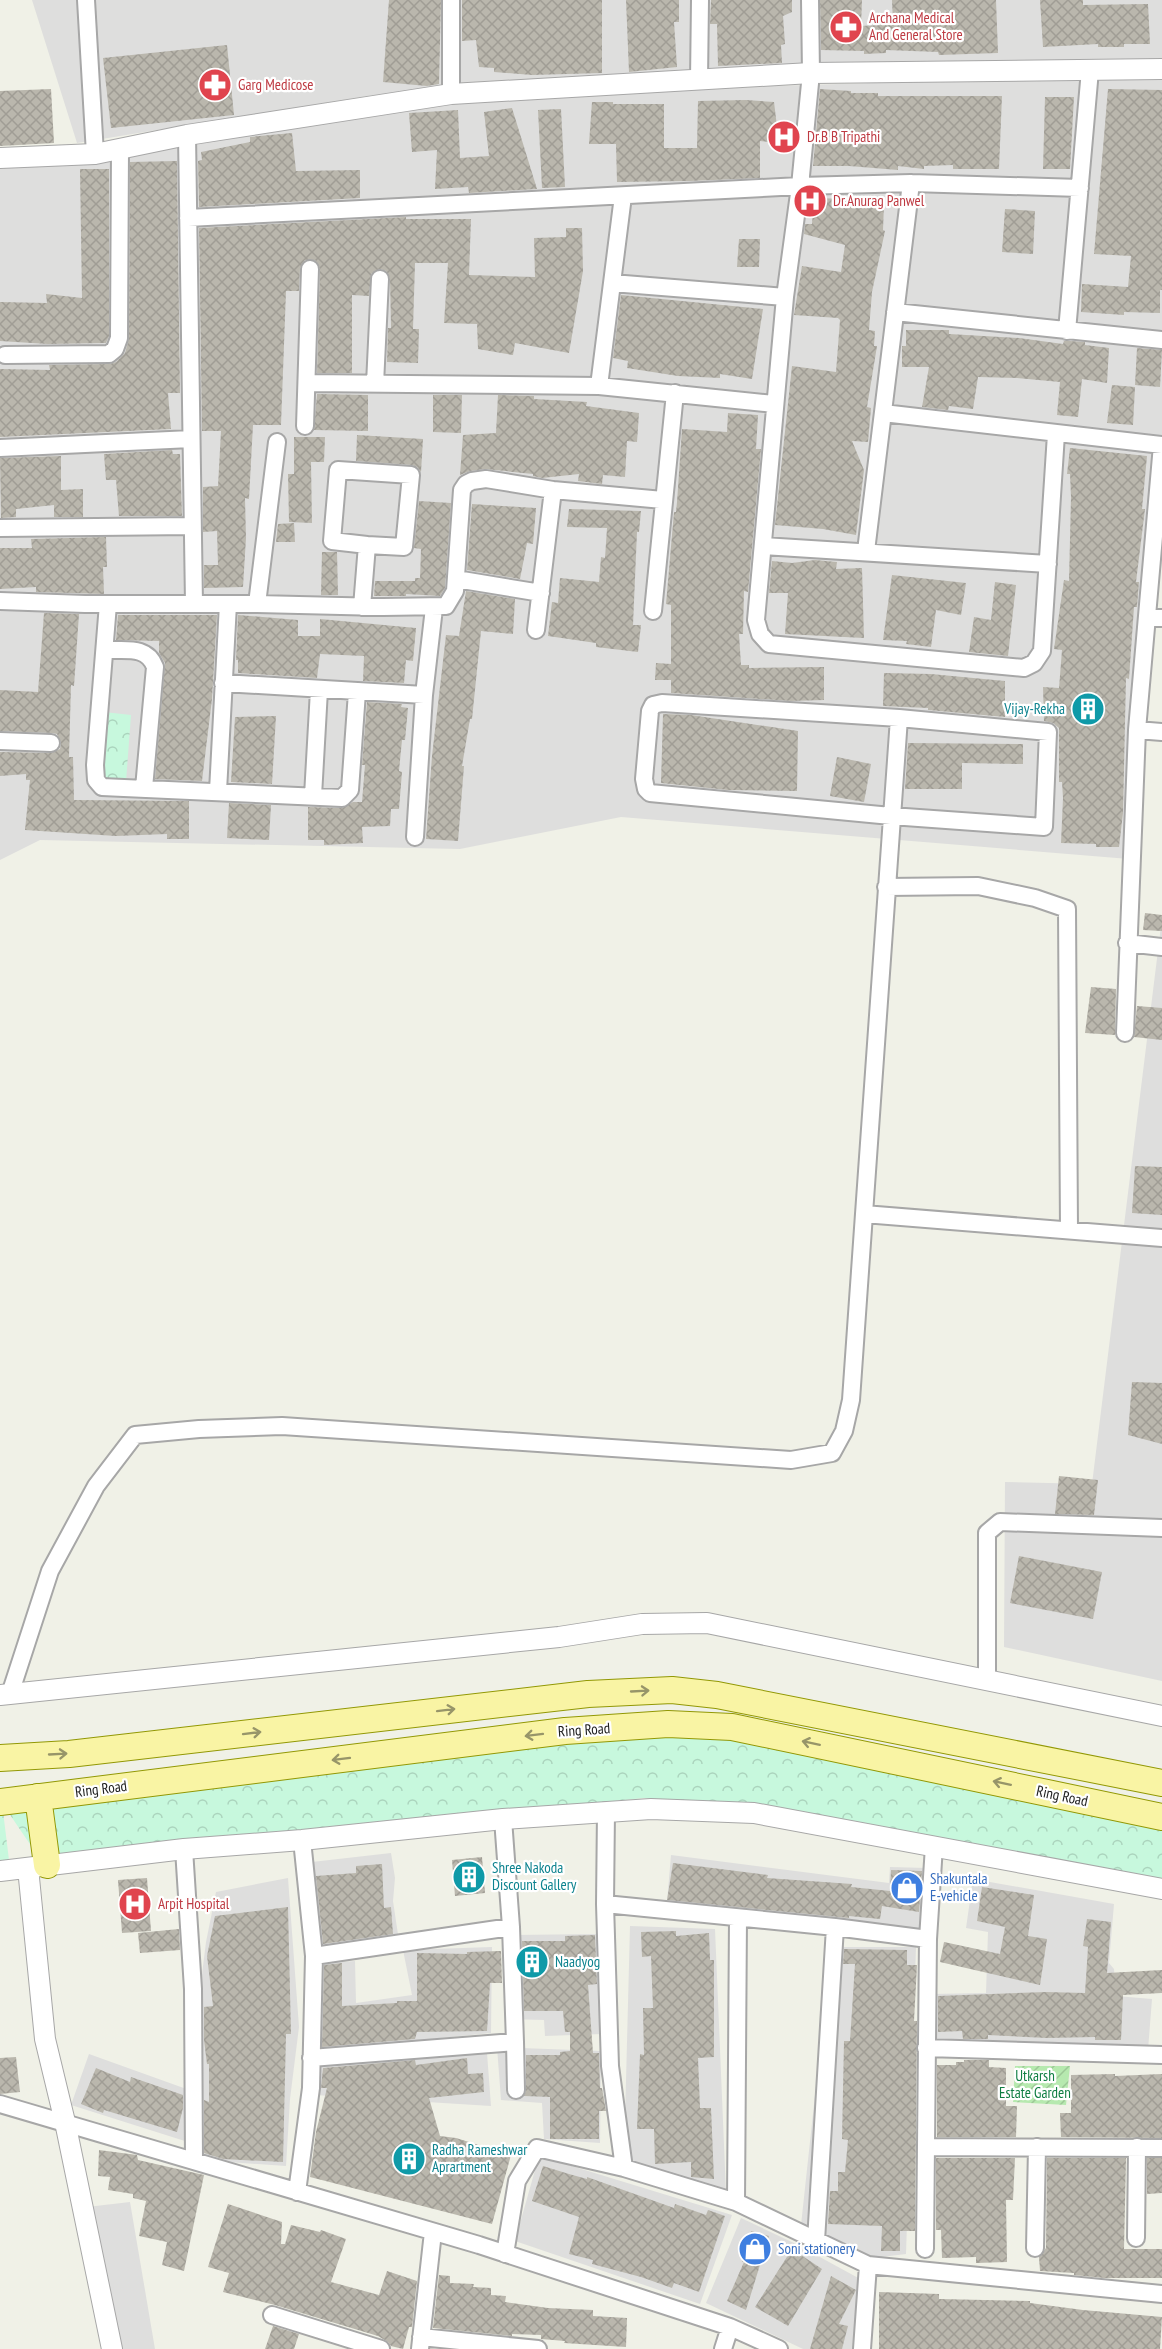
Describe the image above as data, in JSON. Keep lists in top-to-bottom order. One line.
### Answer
{"streets":{"main road":["Ring Road"]},"parks":["Utkarsh Estate Garden"],"places":{"pharmacy":["Archana Medical And General Store","Garg Medicose"],"hospital":["Dr.B B Tripathi","Dr.Anurag Panwel","Arpit Hospital"],"building":["Vijay-Rekha","Shree Nakoda Discount Gallery","Naadyog","Radha Rameshwar Aprartment"],"shop":["Shakuntala E-vehicle","Soni stationery"]}}
